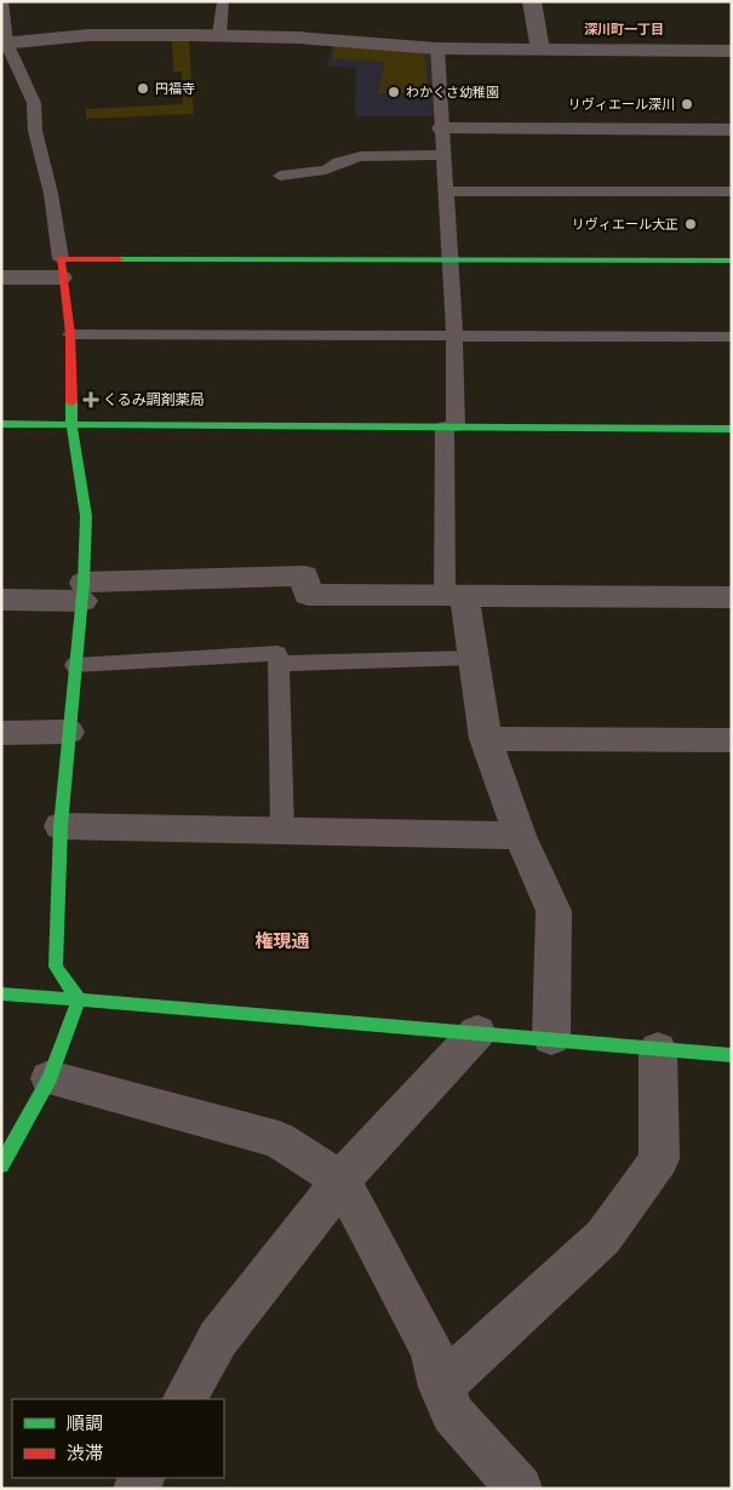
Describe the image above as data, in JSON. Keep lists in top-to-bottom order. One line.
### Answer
{"districts":["深川町一丁目","権現通"],"places":{"other":["円福寺","わかくさ幼稚園","リヴィエール深川","リヴィエール大正"],"health":["くるみ調剤薬局"]},"legend":["順調","渋滞"]}
